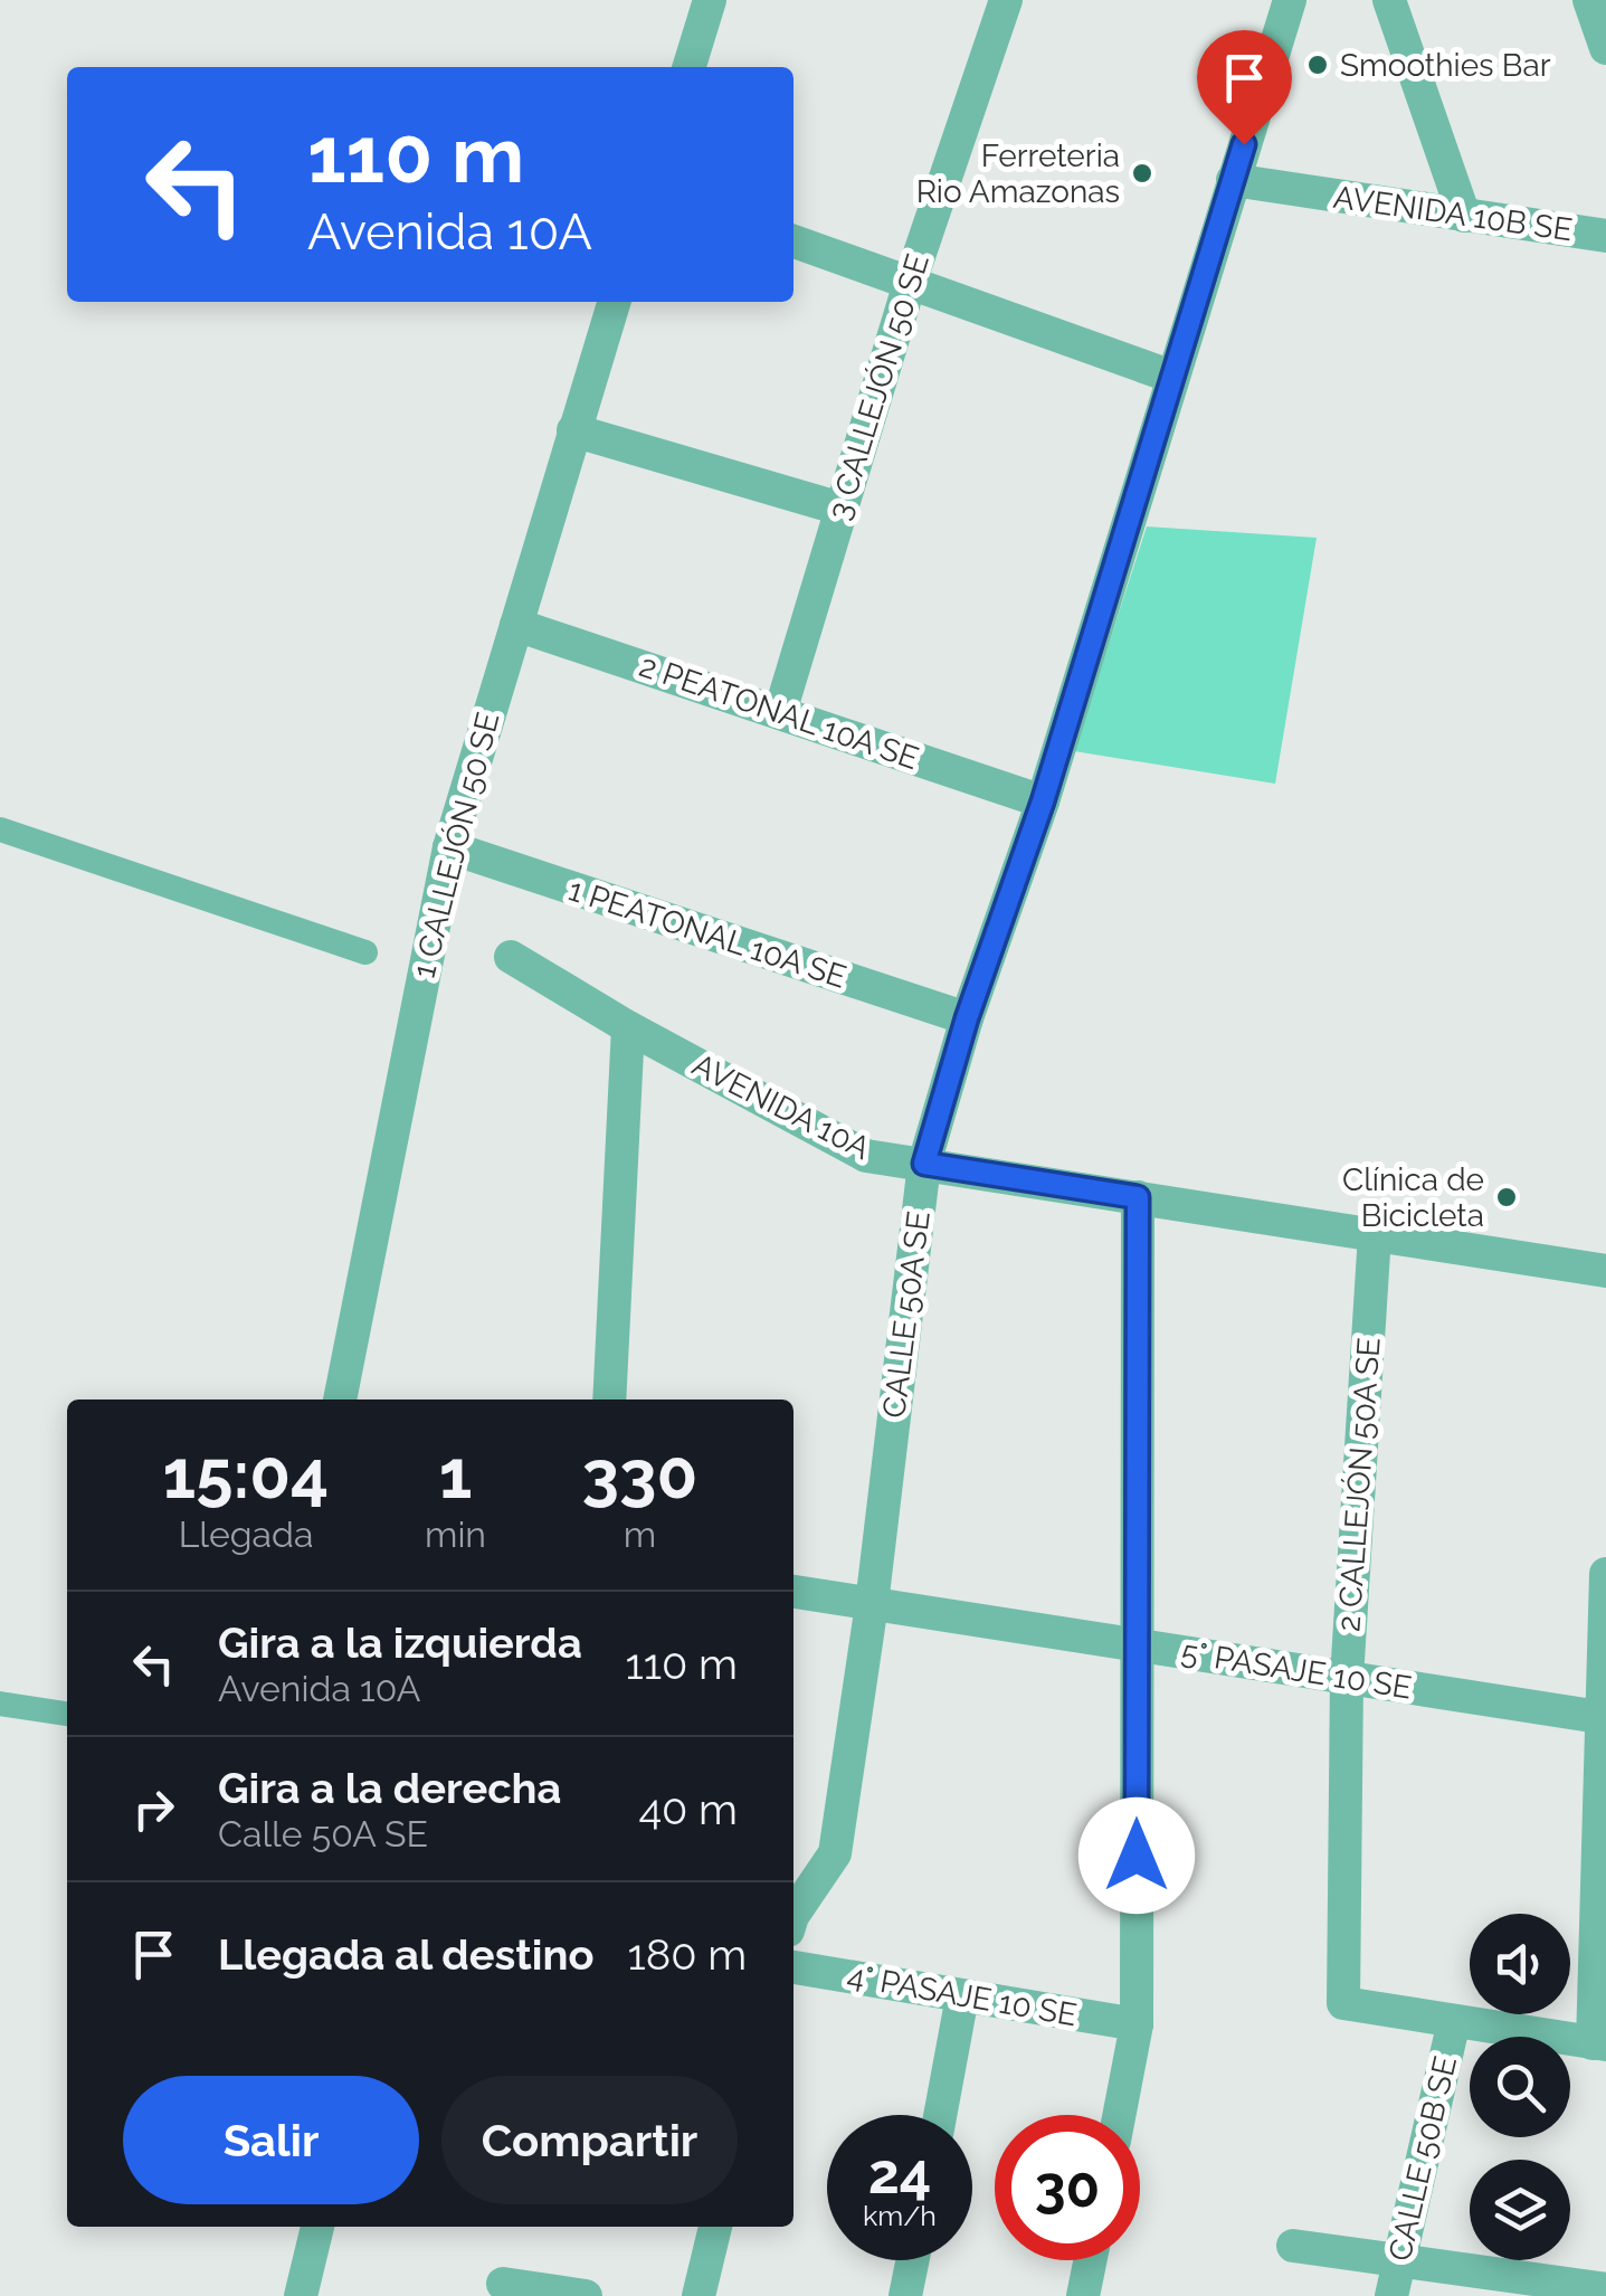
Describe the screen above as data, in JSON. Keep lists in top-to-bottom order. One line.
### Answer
{"streets":{"street":["AVENIDA 10B SE","3 CALLEJÓN 50 SE","2 PEATONAL 10A SE","1 CALLEJÓN 50 SE","1 PEATONAL 10A SE","AVENIDA 10A","CALLE 50A SE","2 CALLEJÓN 50A SE","5° PASAJE 10 SE","4° PASAJE 10 SE","CALLE 50B SE"]},"crossings":[["AVENIDA 10B SE","CALLE 50A SE"],["3 CALLEJÓN 50 SE","2 PEATONAL 10A SE"],["2 PEATONAL 10A SE","1 CALLEJÓN 50 SE"],["2 PEATONAL 10A SE","CALLE 50A SE"],["1 CALLEJÓN 50 SE","1 PEATONAL 10A SE"],["1 PEATONAL 10A SE","CALLE 50A SE"],["AVENIDA 10A","CALLE 50A SE"],["AVENIDA 10A","2 CALLEJÓN 50A SE"],["CALLE 50A SE","5° PASAJE 10 SE"],["2 CALLEJÓN 50A SE","5° PASAJE 10 SE"],["2 CALLEJÓN 50A SE","CALLE 50B SE"]],"places":["Smoothies Bar","Ferreteria Rio Amazonas","Clínica de Bicicleta"],"page":{"turn":["110 m","Avenida 10A"],"eta":["15:04","Llegada","1","min","330","m"],"list":[{"name":"Gira a la izquierda","note":"Avenida 10A","value":"110 m"},{"name":"Gira a la derecha","note":"Calle 50A SE","value":"40 m"},{"name":"Llegada al destino","value":"180 m"}],"buttons":["Salir","Compartir"],"speed":"24 km/h","limit":"30"}}
